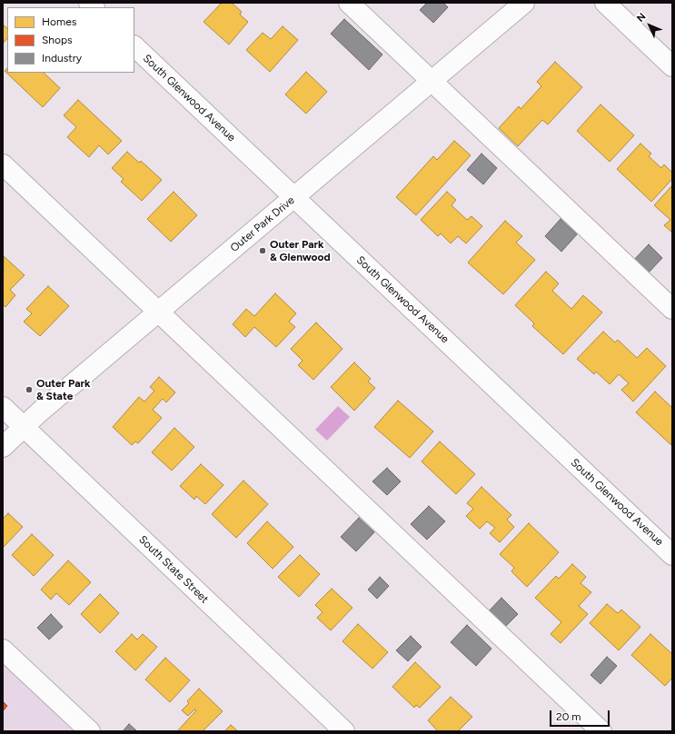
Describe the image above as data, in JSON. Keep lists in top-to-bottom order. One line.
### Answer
{"streets":{"street":["South Glenwood Avenue","Outer Park Drive","South State Street"]},"crossings":[["South Glenwood Avenue","Outer Park Drive"],["Outer Park Drive","South State Street"]],"places":["Outer Park & Glenwood","Outer Park & State"],"legend":["Homes","Shops","Industry"],"scale_bar":"20 m","north":"top left"}
